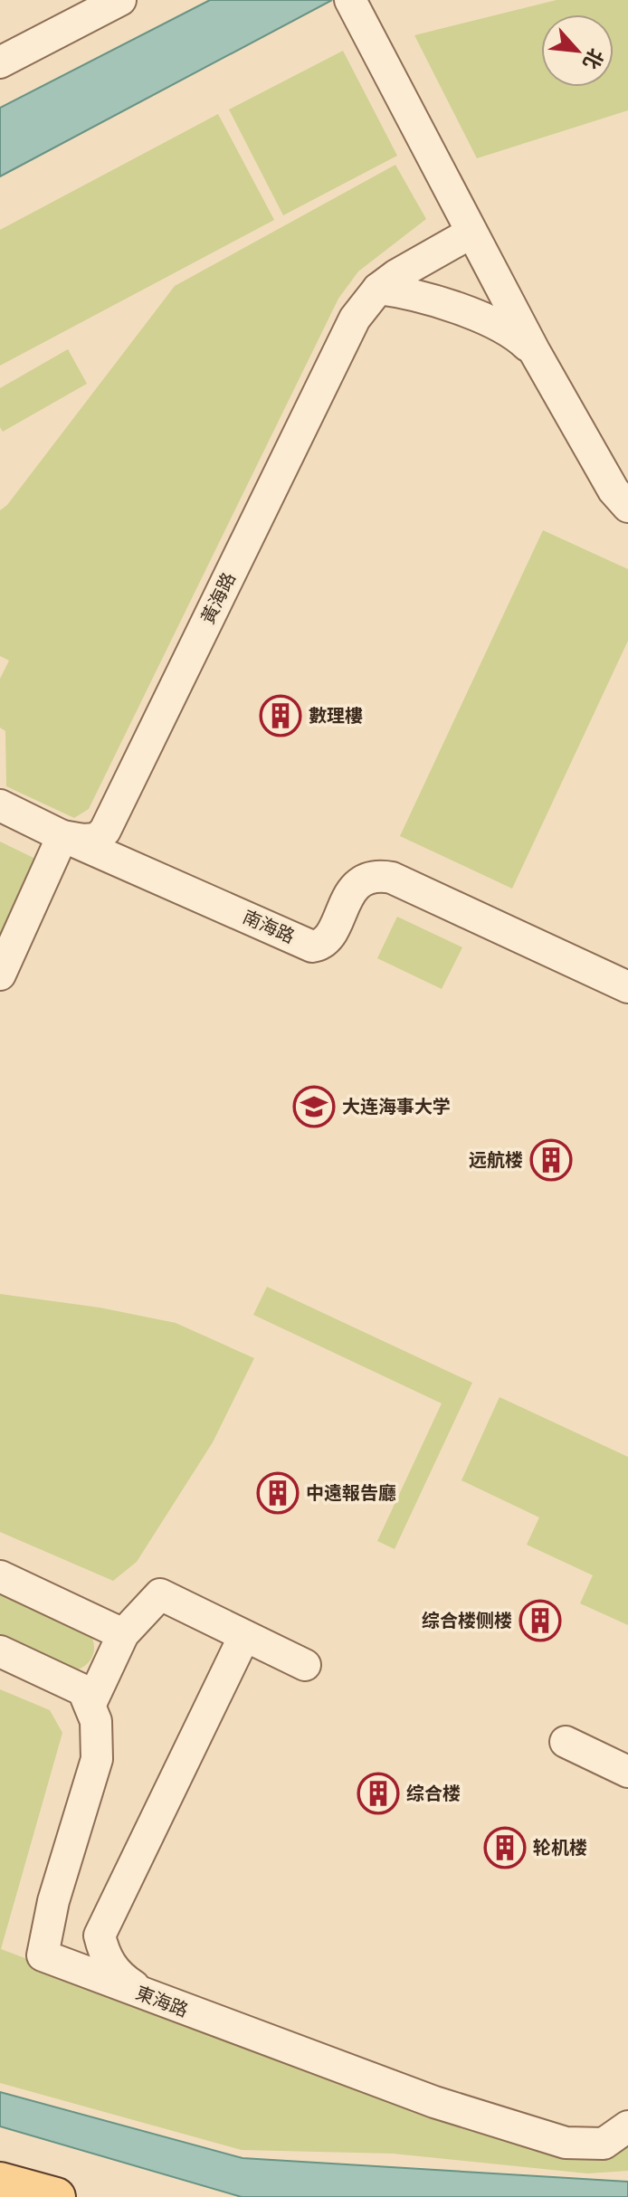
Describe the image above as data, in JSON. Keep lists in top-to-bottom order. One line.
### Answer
{"streets":{"street":["黃海路","南海路","東海路"]},"crossings":[["黃海路","南海路"]],"places":{"building":["數理樓","远航楼","中遠報告廳","综合楼侧楼","综合楼","轮机楼"],"school or university":["大连海事大学"]},"north":"bottom right"}
